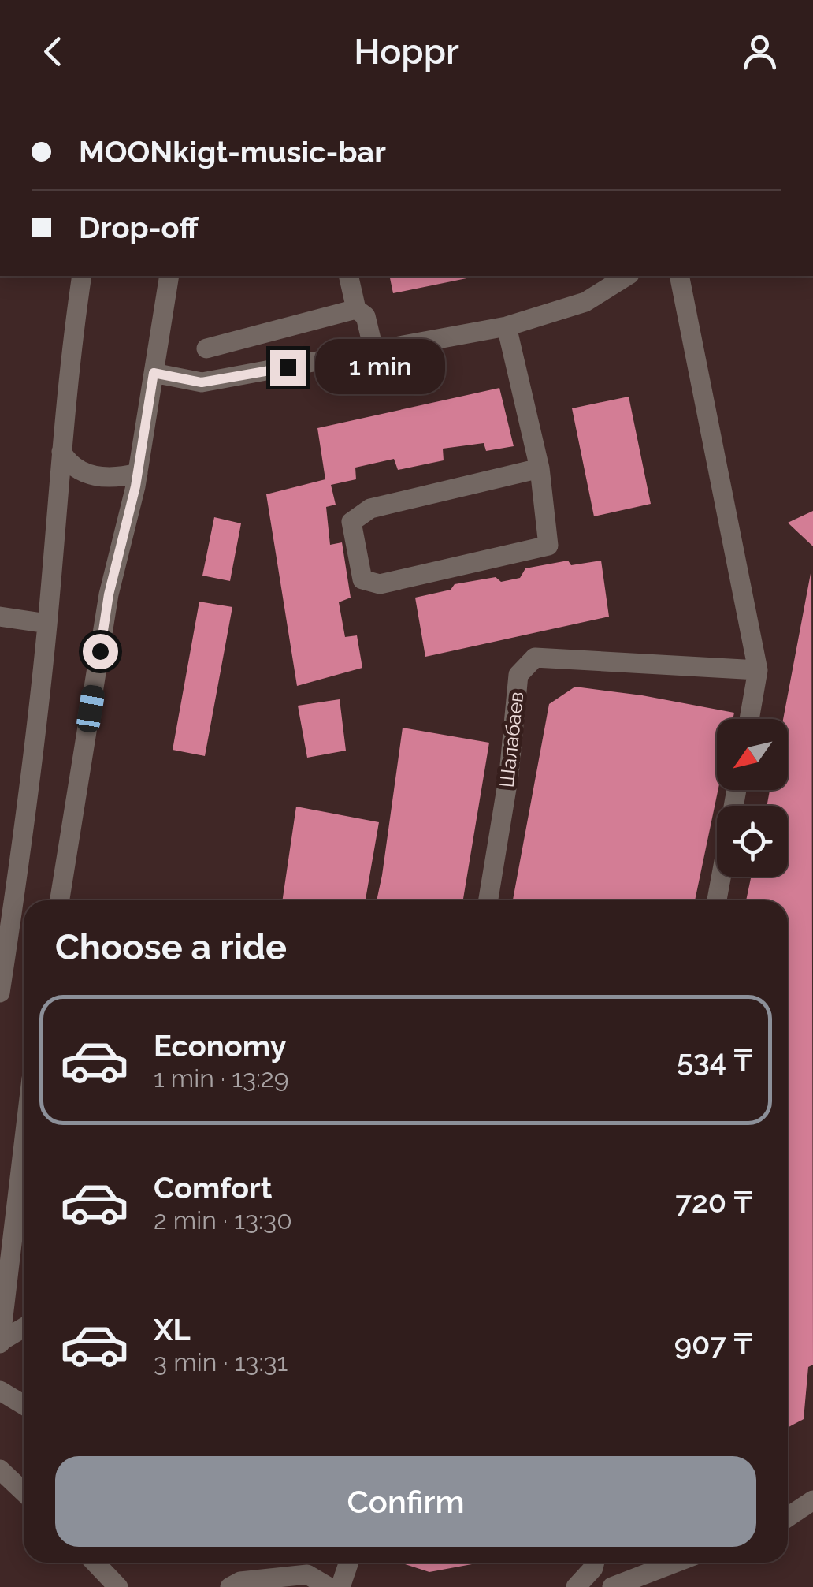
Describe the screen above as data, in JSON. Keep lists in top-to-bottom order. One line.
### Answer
{"streets":{"street":["Шалабаев"]},"north":"bottom left","page":{"header":"Hoppr","banner":["MOONkigt-music-bar","Drop-off"],"bubble":"1 min","heading":"Choose a ride","list":[{"name":"Economy","note":"1 min · 13:29","value":"534 ₸"},{"name":"Comfort","note":"2 min · 13:30","value":"720 ₸"},{"name":"XL","note":"3 min · 13:31","value":"907 ₸"}],"buttons":"Confirm"}}
